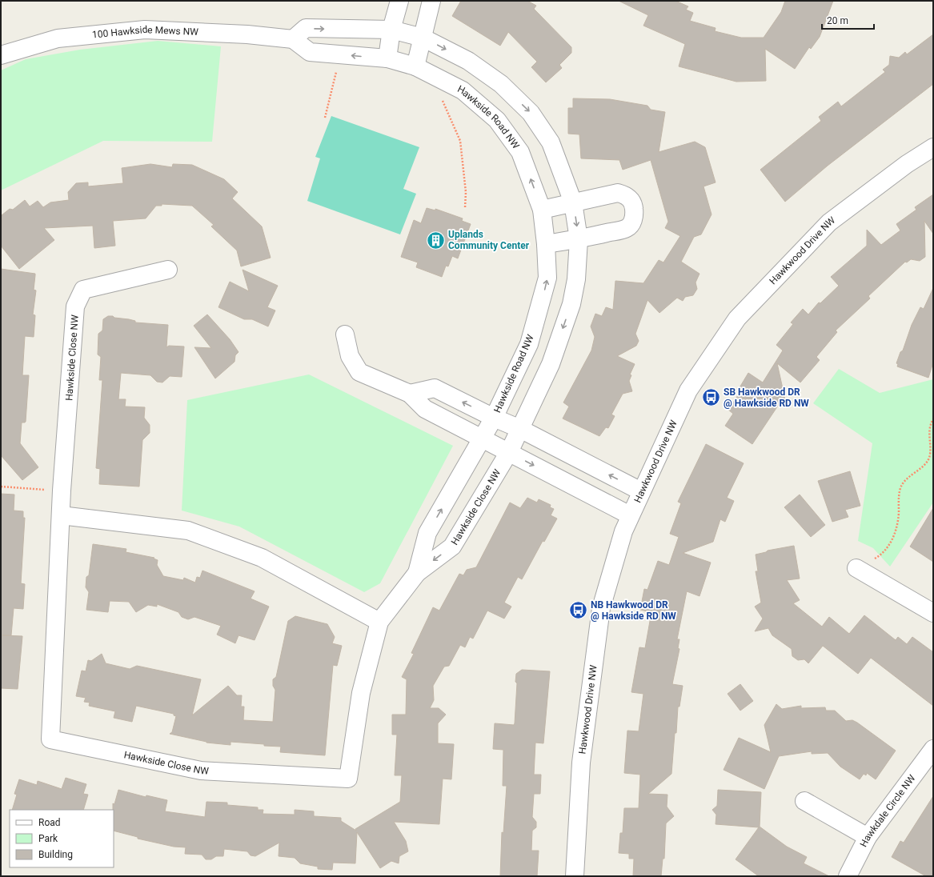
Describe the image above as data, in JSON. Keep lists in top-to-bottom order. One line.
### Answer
{"streets":{"street":["100 Hawkside Mews NW","Hawkside Road NW","Hawkwood Drive NW","Hawkside Close NW","Hawkdale Circle NW"]},"crossings":[["Hawkside Road NW","Hawkwood Drive NW"],["Hawkside Road NW","Hawkside Close NW"]],"places":{"building":["Uplands Community Center"],"bus stop":["SB Hawkwood DR @ Hawkside RD NW","NB Hawkwood DR @ Hawkside RD NW"]},"legend":["Road","Park","Building"],"scale_bar":"20 m"}
